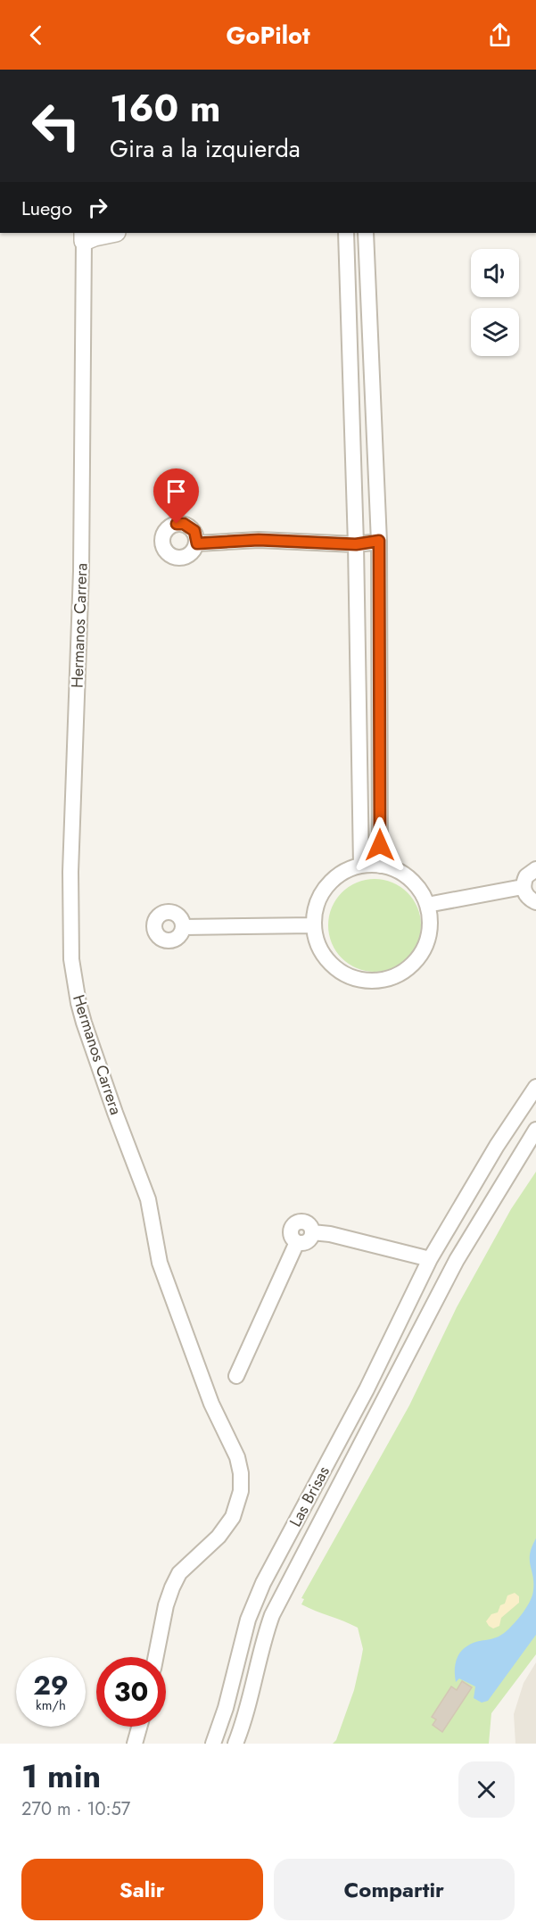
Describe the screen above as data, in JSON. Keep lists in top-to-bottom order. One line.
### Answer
{"streets":{"street":["Hermanos Carrera","Las Brisas"]},"page":{"header":"GoPilot","turn":["160 m","Gira a la izquierda"],"then":"Luego","speed":"29 km/h","limit":"30","heading":["1 min","270 m · 10:57"],"buttons":["Salir","Compartir"]}}
